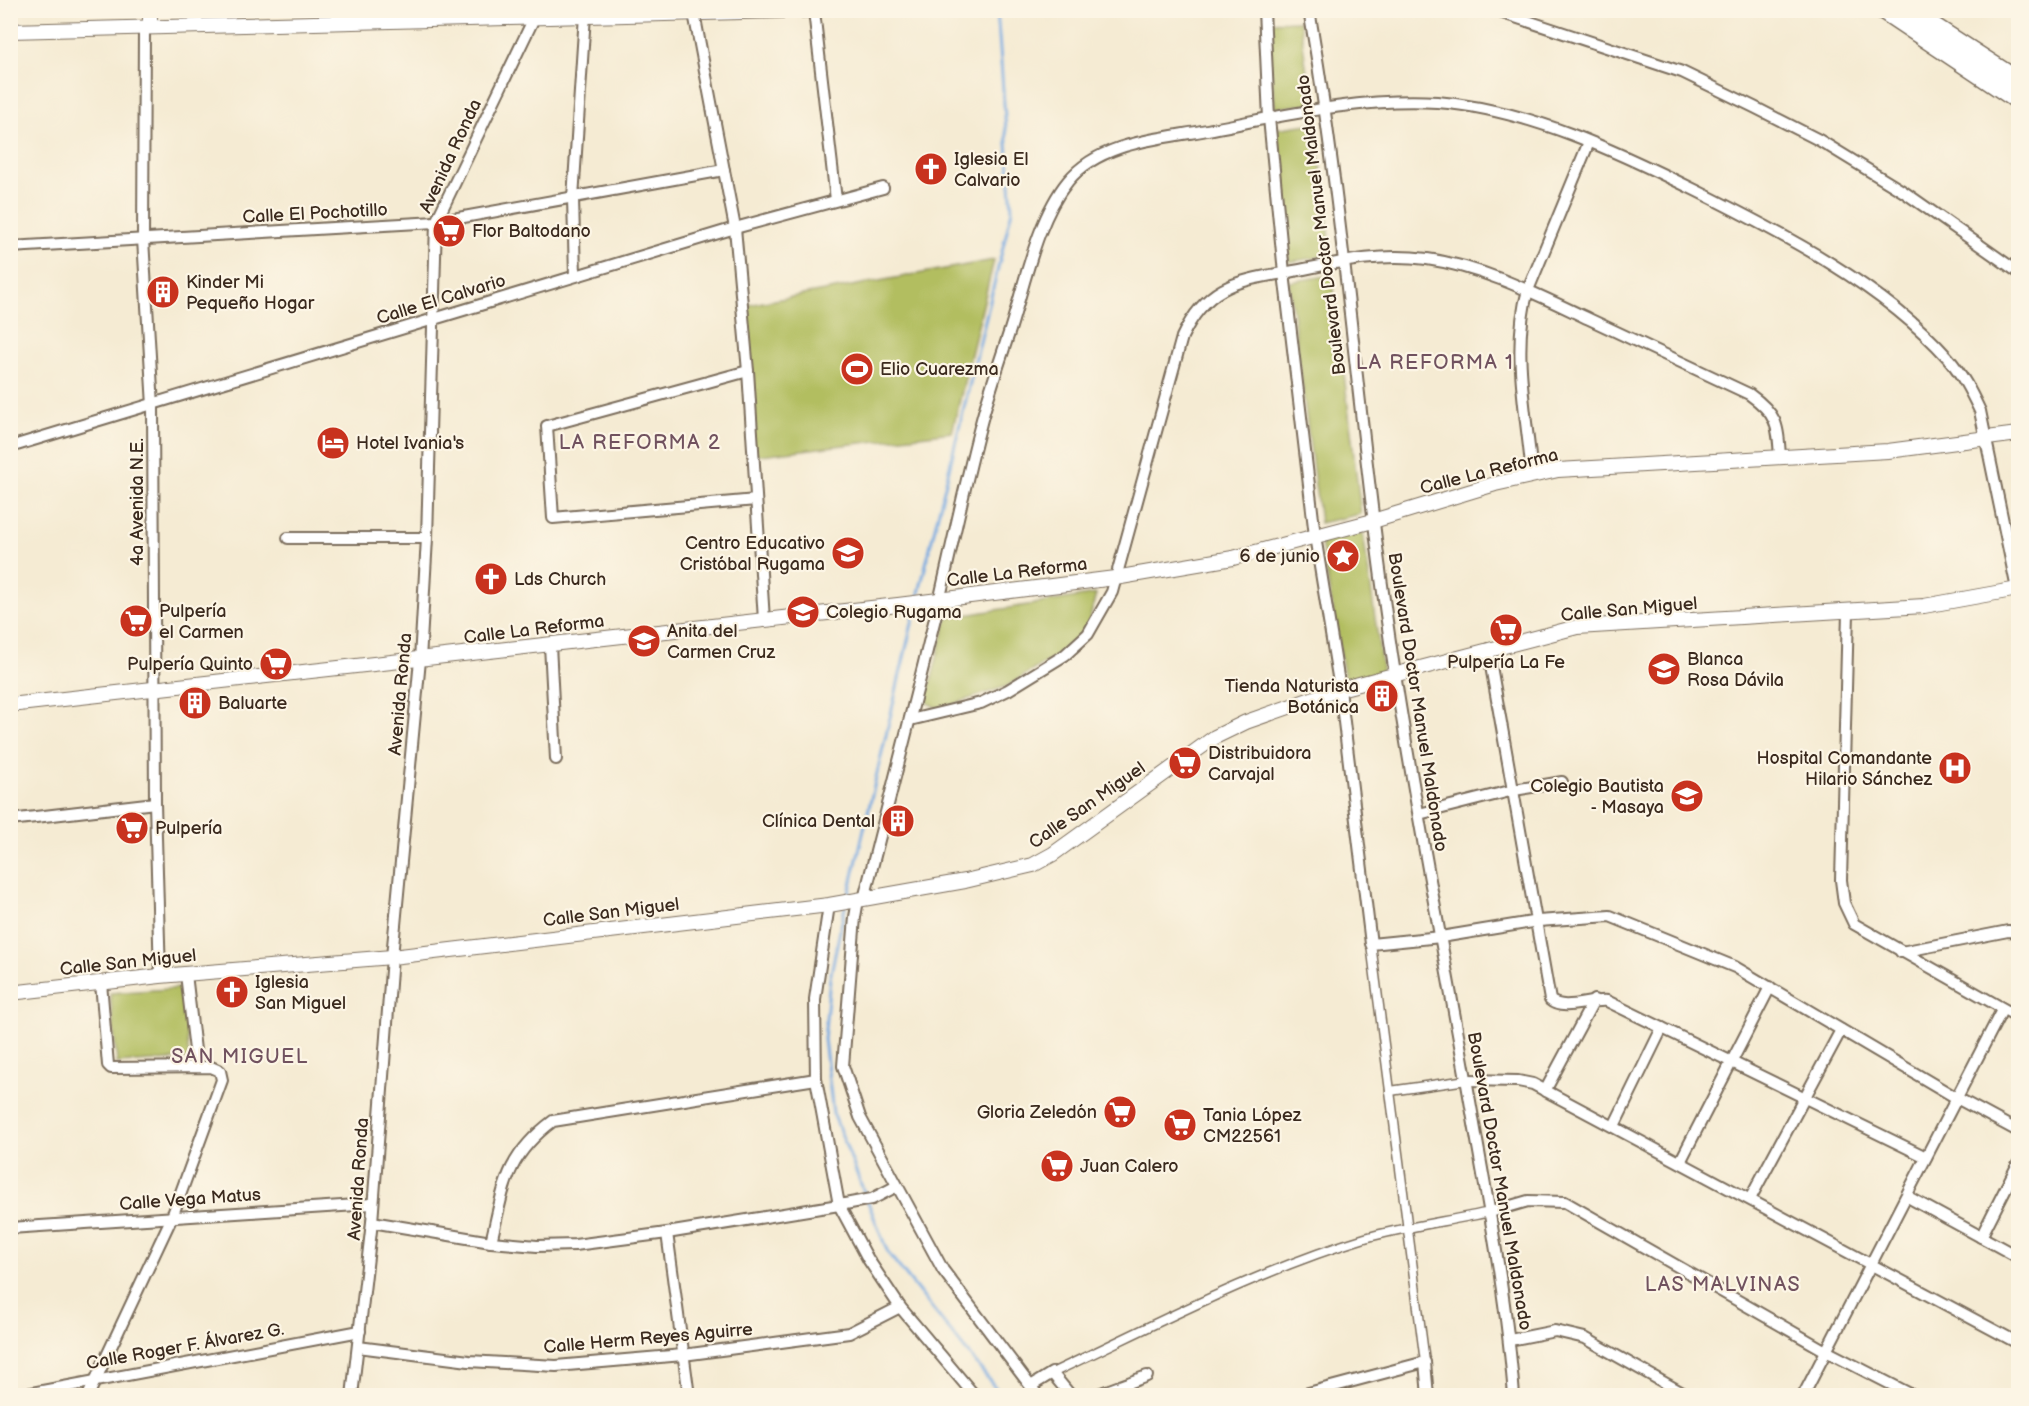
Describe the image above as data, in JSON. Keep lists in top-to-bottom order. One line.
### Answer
{"streets":{"street":["Avenida Ronda","Calle El Pochotillo","Boulevard Doctor Manuel Maldonado","Calle El Calvario","Calle La Reforma","4a Avenida N.E.","Calle San Miguel","Calle Vega Matus","Calle Herm Reyes Aguirre","Calle Roger F. Álvarez G."]},"crossings":[["Avenida Ronda","Calle El Pochotillo"],["Avenida Ronda","Calle El Calvario"],["Avenida Ronda","Calle La Reforma"],["Avenida Ronda","Calle San Miguel"],["Avenida Ronda","Calle Vega Matus"],["Avenida Ronda","Calle Herm Reyes Aguirre"],["Avenida Ronda","Calle Roger F. Álvarez G."],["Calle El Pochotillo","4a Avenida N.E."],["Boulevard Doctor Manuel Maldonado","Calle La Reforma"],["Boulevard Doctor Manuel Maldonado","Calle San Miguel"],["Calle El Calvario","4a Avenida N.E."],["Calle La Reforma","4a Avenida N.E."],["4a Avenida N.E.","Calle San Miguel"]],"districts":["LA REFORMA 1","LA REFORMA 2","SAN MIGUEL","LAS MALVINAS"],"places":{"church":["Iglesia El Calvario","Lds Church","Iglesia San Miguel"],"supermarket":["Flor Baltodano","Pulpería el Carmen","Pulpería La Fe","Pulpería Quinto","Distribuidora Carvajal","Pulpería","Gloria Zeledón","Tania López CM22561","Juan Calero"],"building":["Kinder Mi Pequeño Hogar","Tienda Naturista Botánica","Baluarte","Clínica Dental"],"sports":["Elio Cuarezma"],"hotel":["Hotel Ivania's"],"school or university":["Centro Educativo Cristóbal Rugama","Colegio Rugama","Anita del Carmen Cruz","Blanca Rosa Dávila","Colegio Bautista - Masaya"],"place":["6 de junio"],"hospital":["Hospital Comandante Hilario Sánchez"]}}
